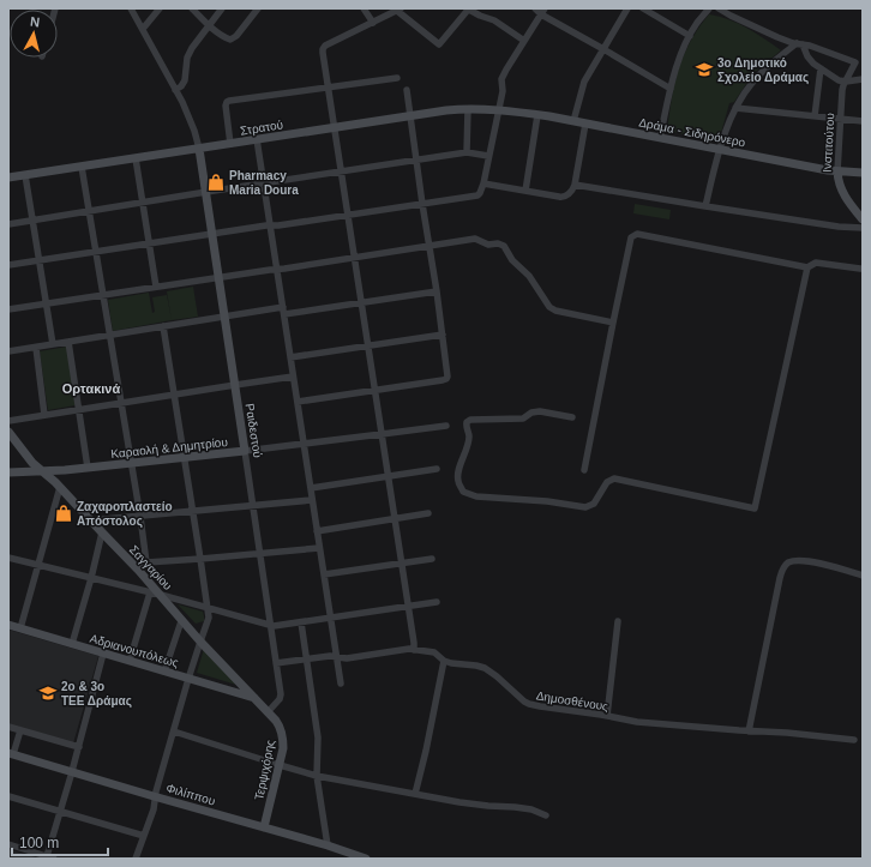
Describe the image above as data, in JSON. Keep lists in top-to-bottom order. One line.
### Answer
{"streets":{"street":["Στρατού","Δράμα - Σιδηρόνερο","Ινστιτούτου","Ραιδεστού","Καραολή & Δημητρίου","Σαγγαρίου","Αδριανουπόλεως","Δημοσθένους","Τερψιχόρης","Φιλίππου"]},"crossings":[["Στρατού","Δράμα - Σιδηρόνερο"],["Στρατού","Ραιδεστού"],["Δράμα - Σιδηρόνερο","Ινστιτούτου"],["Ραιδεστού","Καραολή & Δημητρίου"],["Ραιδεστού","Δημοσθένους"],["Ραιδεστού","Τερψιχόρης"],["Καραολή & Δημητρίου","Σαγγαρίου"],["Σαγγαρίου","Αδριανουπόλεως"],["Σαγγαρίου","Τερψιχόρης"],["Αδριανουπόλεως","Τερψιχόρης"],["Τερψιχόρης","Φιλίππου"]],"districts":["Ορτακινά"],"places":{"school or university":["3ο Δημοτικό Σχολείο Δράμας","2ο & 3ο ΤΕΕ Δράμας"],"shop":["Pharmacy Maria Doura","Ζαχαροπλαστείο Απόστολος"]},"scale_bar":"100 m","north":"top"}
